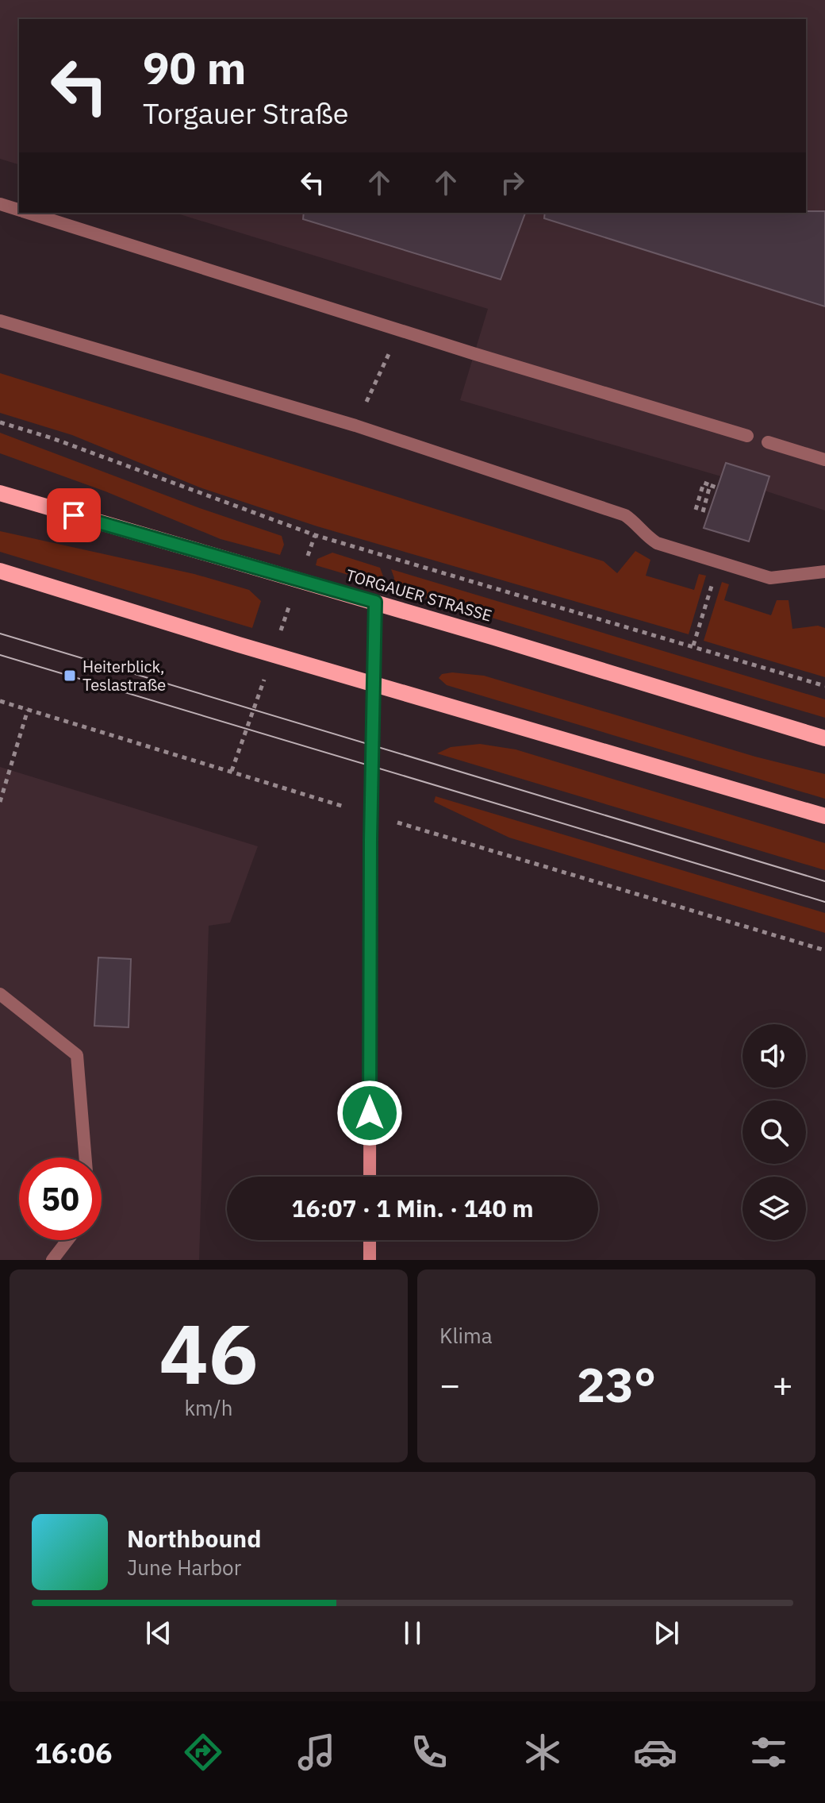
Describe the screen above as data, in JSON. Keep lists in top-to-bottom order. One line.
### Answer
{"streets":{"main road":["TORGAUER STRASSE"]},"places":{"transit":["Heiterblick, Teslastraße"]},"page":{"turn":["90 m","Torgauer Straße"],"limit":"50","trip":"16:07 · 1 Min. · 140 m","tile":[["46","km/h"],"Klima"],"heat":["−","23°","+"],"song":["Northbound","June Harbor"],"tabs":"16:06"}}
